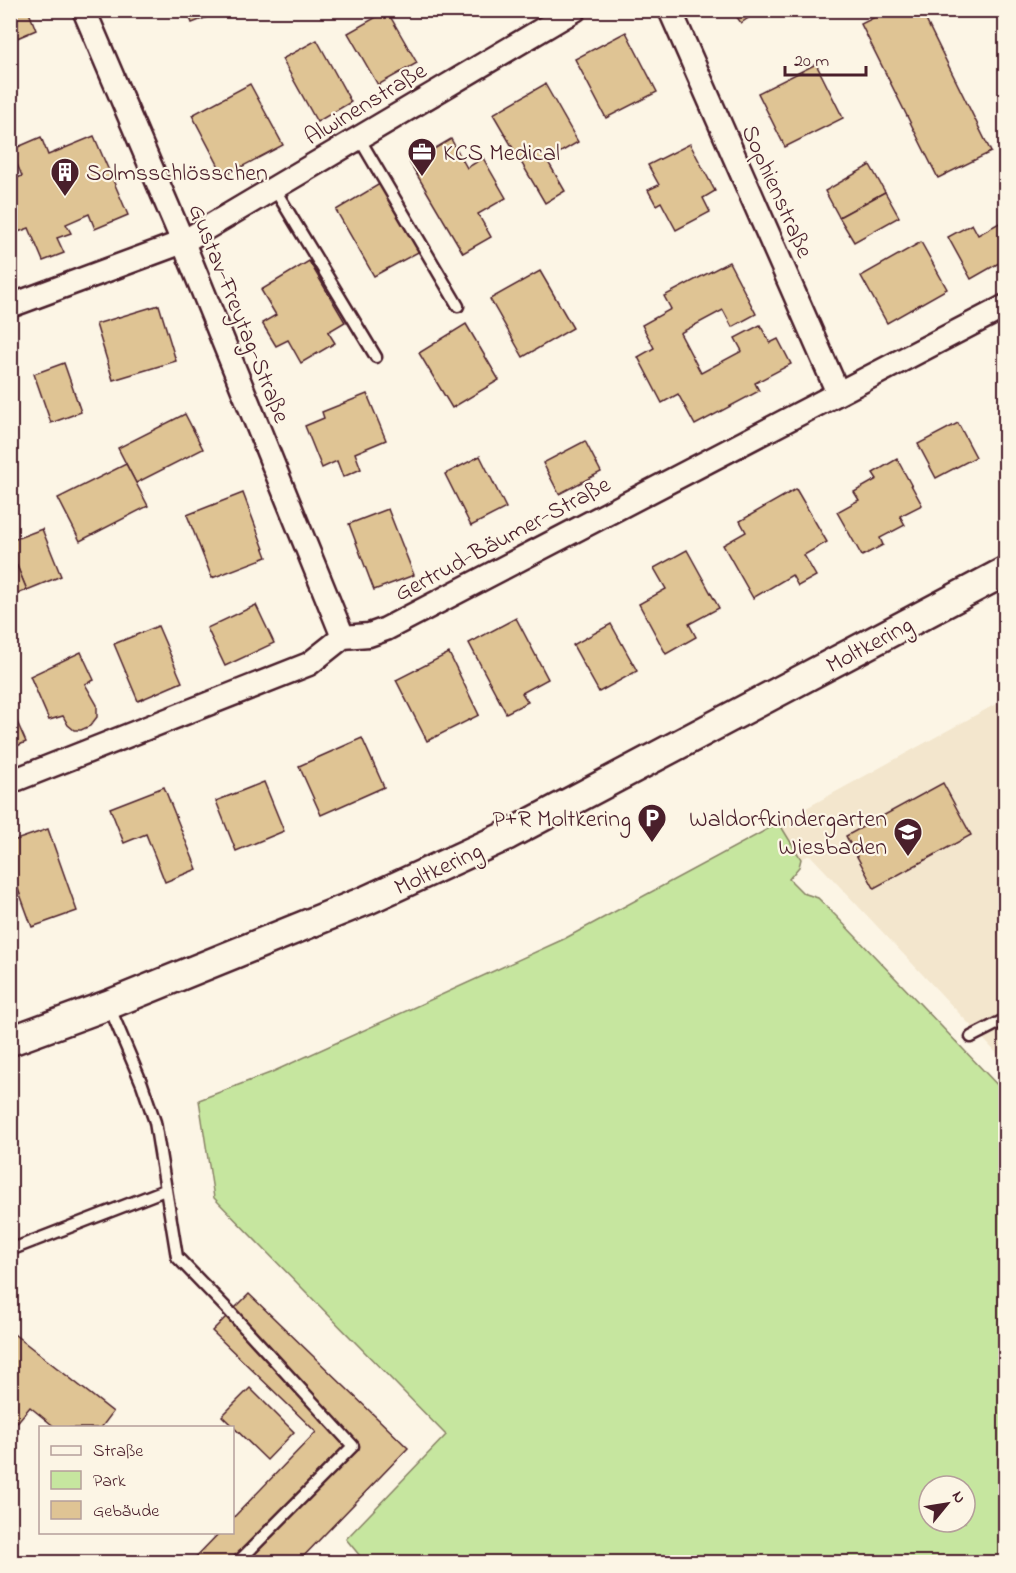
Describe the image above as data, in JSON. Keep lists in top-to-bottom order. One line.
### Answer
{"streets":{"street":["Alwinenstraße","Sophienstraße","Gustav-Freytag-Straße","Gertrud-Bäumer-Straße","Moltkering"]},"crossings":[["Alwinenstraße","Gustav-Freytag-Straße"],["Sophienstraße","Gertrud-Bäumer-Straße"],["Gustav-Freytag-Straße","Gertrud-Bäumer-Straße"]],"places":{"office":["KCS Medical"],"building":["Solmsschlösschen"],"parking":["P+R Moltkering"],"school or university":["Waldorfkindergarten Wiesbaden"]},"legend":["Straße","Park","Gebäude"],"scale_bar":"20 m","north":"top right"}
